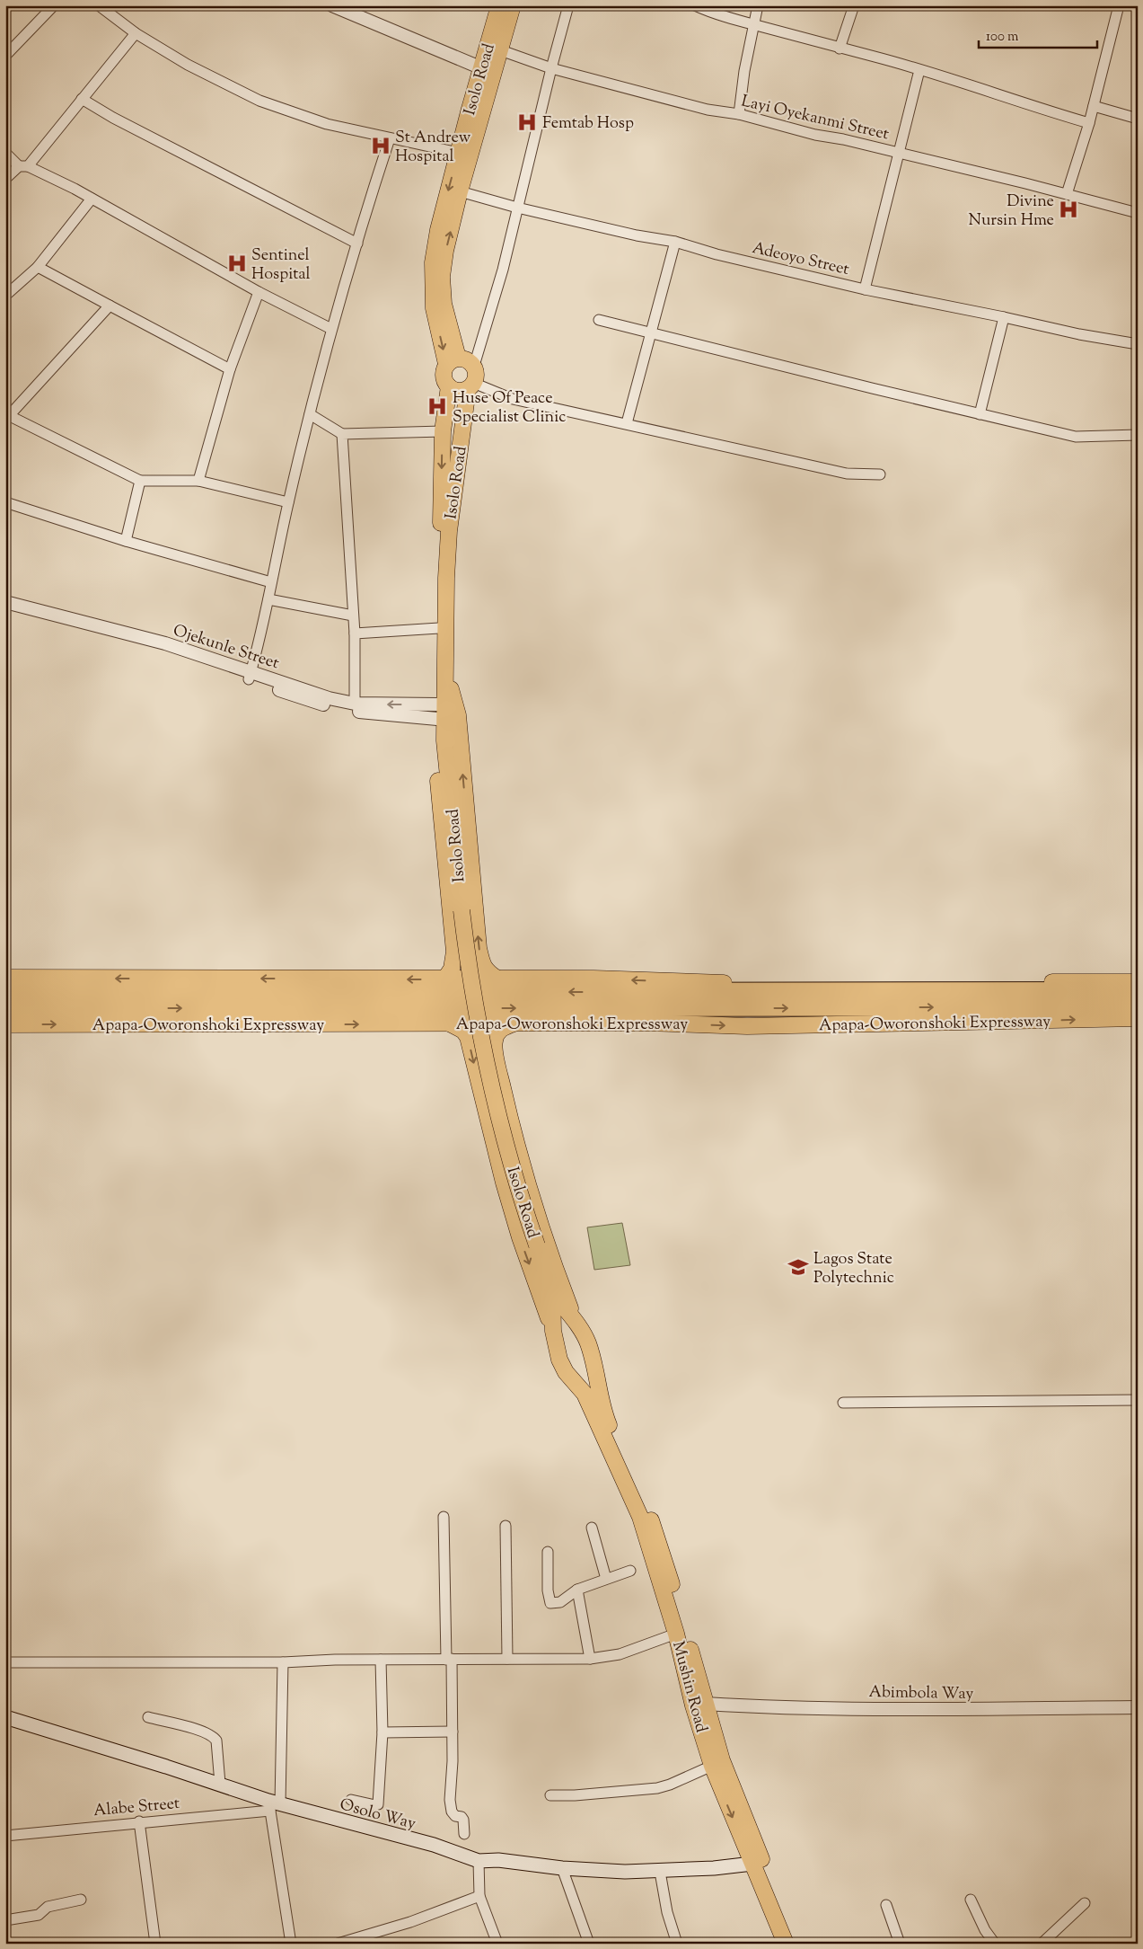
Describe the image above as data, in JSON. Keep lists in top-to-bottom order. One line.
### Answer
{"streets":{"highway":["Apapa-Oworonshoki Expressway"],"main road":["Isolo Road","Mushin Road","Osolo Way"],"street":["Layi Oyekanmi Street","Adeoyo Street","Ojekunle Street","Abimbola Way","Alabe Street"]},"crossings":[["Isolo Road","Layi Oyekanmi Street"],["Isolo Road","Adeoyo Street"],["Mushin Road","Abimbola Way"],["Mushin Road","Osolo Way"],["Alabe Street","Osolo Way"]],"places":{"hospital":["Femtab Hosp","St Andrew Hospital","Divine Nursin Hme","Sentinel Hospital","Huse Of Peace Specialist Clinic"],"school or university":["Lagos State Polytechnic"]},"scale_bar":"100 m"}
